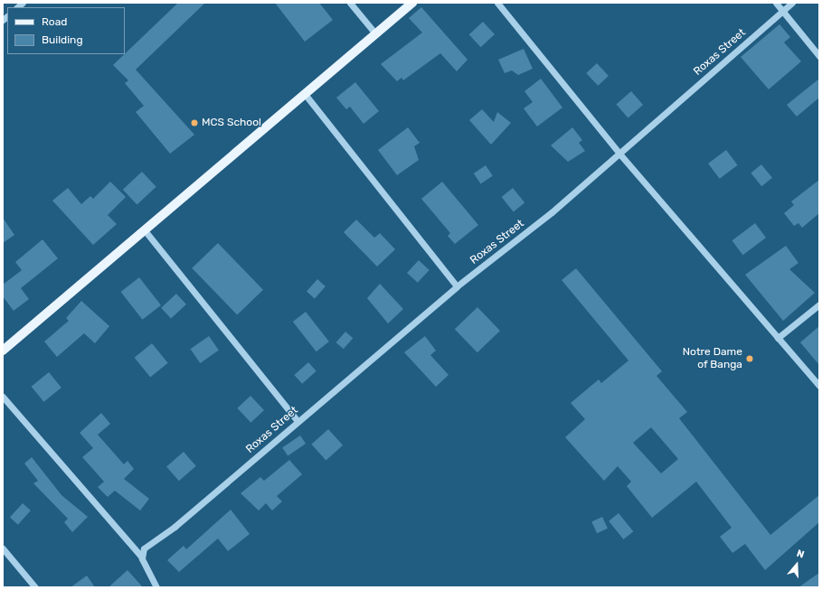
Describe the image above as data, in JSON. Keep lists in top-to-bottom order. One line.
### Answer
{"streets":{"street":["Roxas Street"]},"places":["MCS School","Notre Dame of Banga"],"legend":["Road","Building"],"north":"top"}
